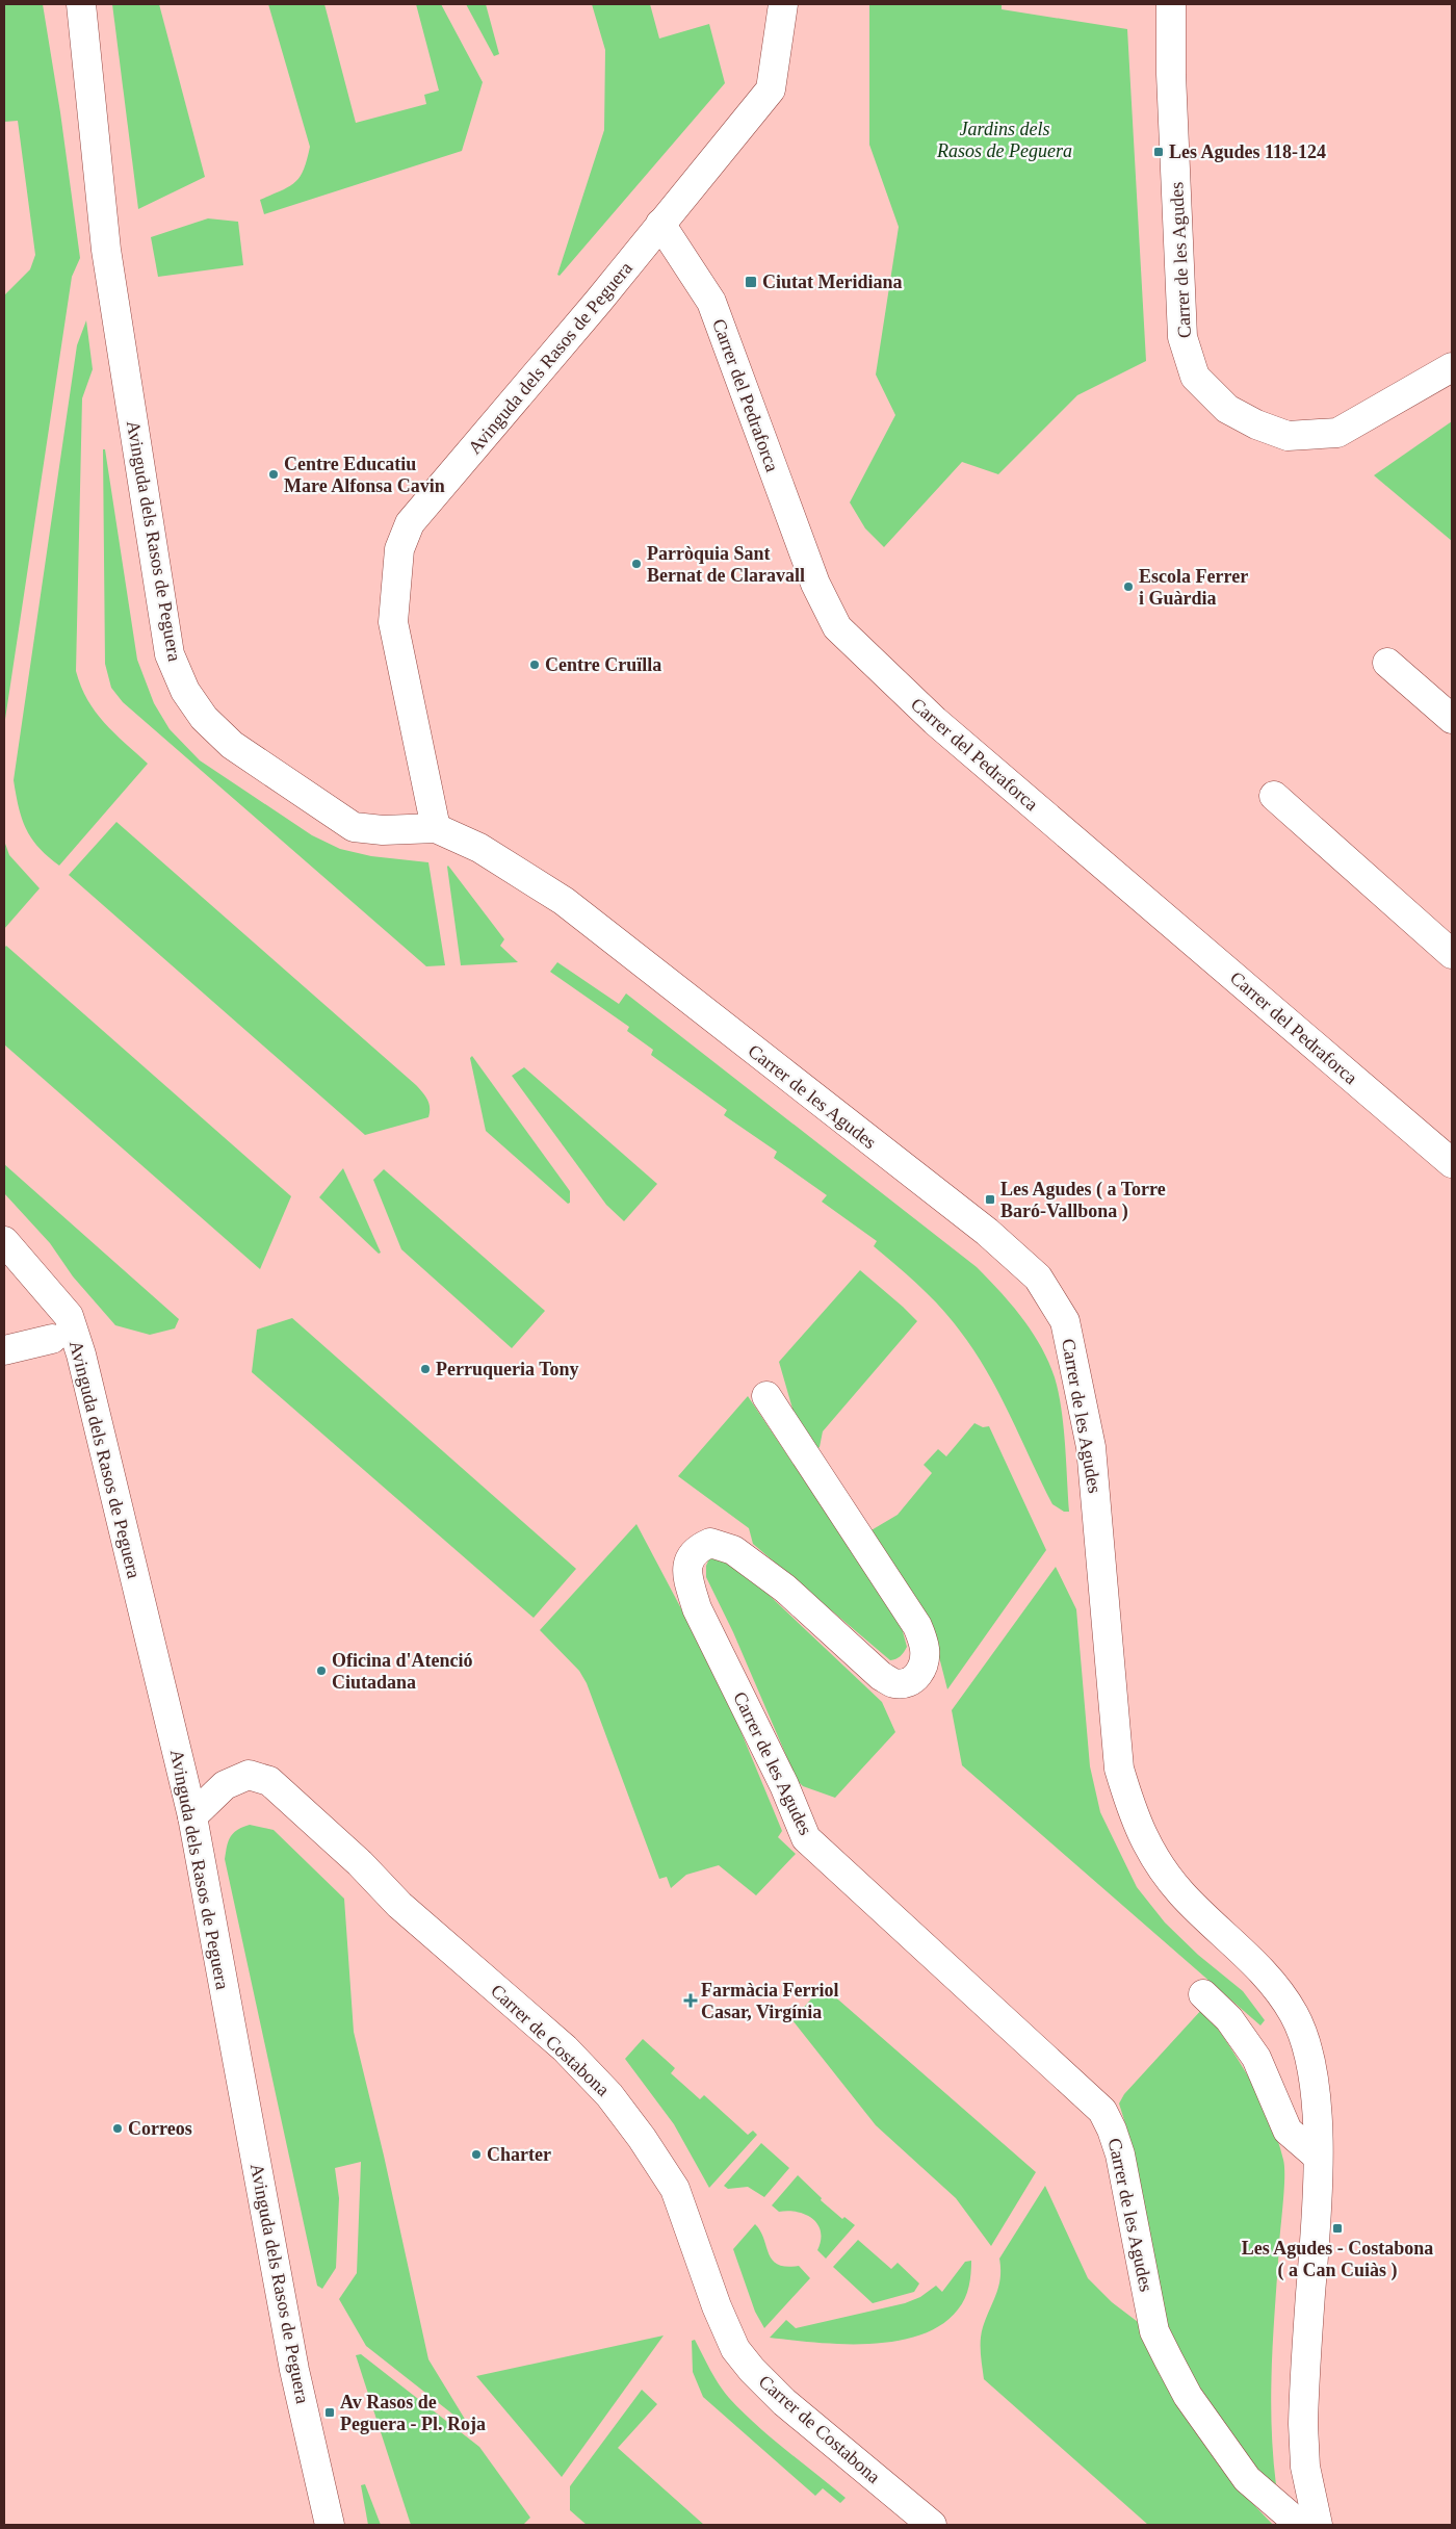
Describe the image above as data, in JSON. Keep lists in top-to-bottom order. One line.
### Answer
{"streets":{"street":["Carrer de les Agudes","Avinguda dels Rasos de Peguera","Carrer del Pedraforca","Carrer de Costabona"]},"crossings":[["Carrer de les Agudes","Avinguda dels Rasos de Peguera"],["Avinguda dels Rasos de Peguera","Carrer del Pedraforca"],["Avinguda dels Rasos de Peguera","Carrer de Costabona"]],"parks":["Jardins dels Rasos de Peguera"],"places":{"transit":["Les Agudes 118-124","Ciutat Meridiana","Les Agudes ( a Torre Baró-Vallbona )","Les Agudes - Costabona ( a Can Cuiàs )","Av Rasos de Peguera - Pl. Roja"],"other":["Centre Educatiu Mare Alfonsa Cavin","Parròquia Sant Bernat de Claravall","Escola Ferrer i Guàrdia","Centre Cruïlla","Perruqueria Tony","Oficina d'Atenció Ciutadana","Correos","Charter"],"health":["Farmàcia Ferriol Casar, Virgínia"]}}
